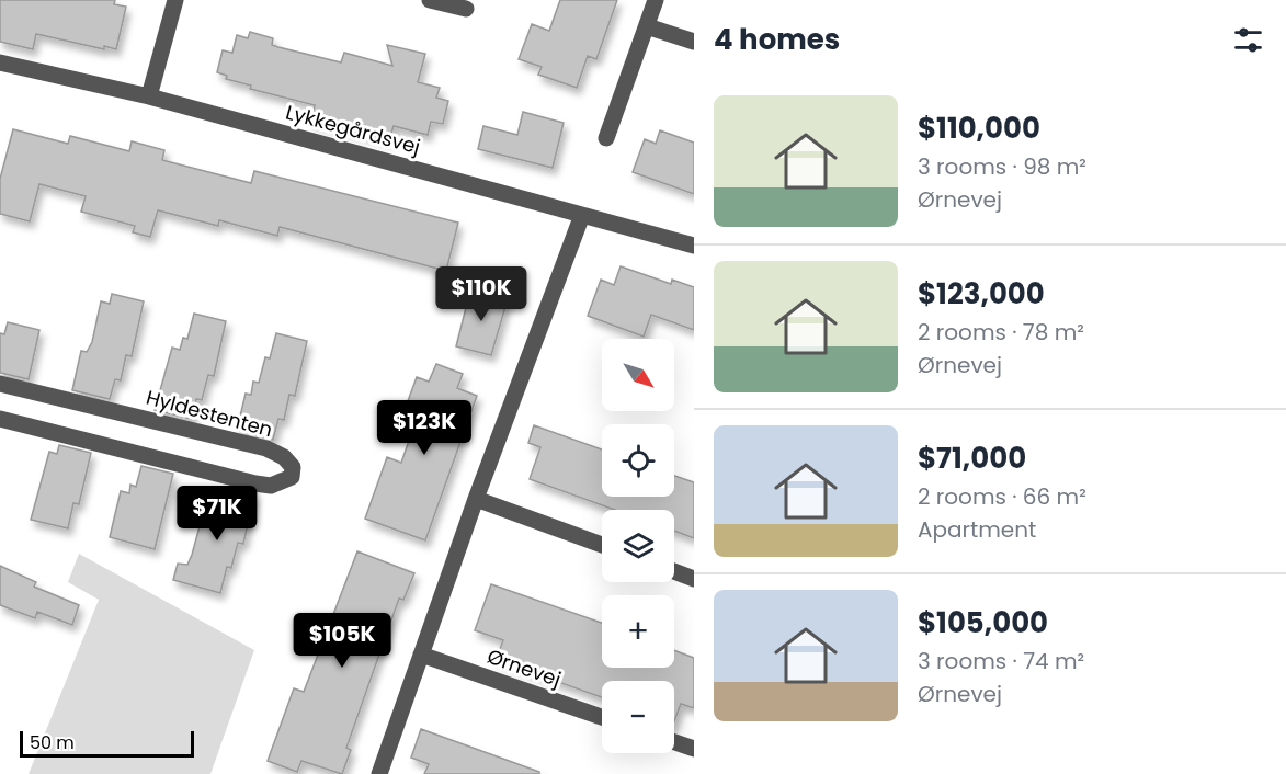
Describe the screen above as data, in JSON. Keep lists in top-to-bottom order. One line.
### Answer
{"streets":{"street":["Lykkegårdsvej","Hyldestenten","Ørnevej"]},"scale_bar":"50 m","north":"bottom right","page":{"heading":"4 homes","list":[{"name":"$110,000","note":"3 rooms · 98 m² · Ørnevej"},{"name":"$123,000","note":"2 rooms · 78 m² · Ørnevej"},{"name":"$71,000","note":"2 rooms · 66 m² · Apartment"},{"name":"$105,000","note":"3 rooms · 74 m² · Ørnevej"}],"price":["$110K","$123K","$71K","$105K"],"map_buttons":["+","−"],"scale":"50 m"}}
